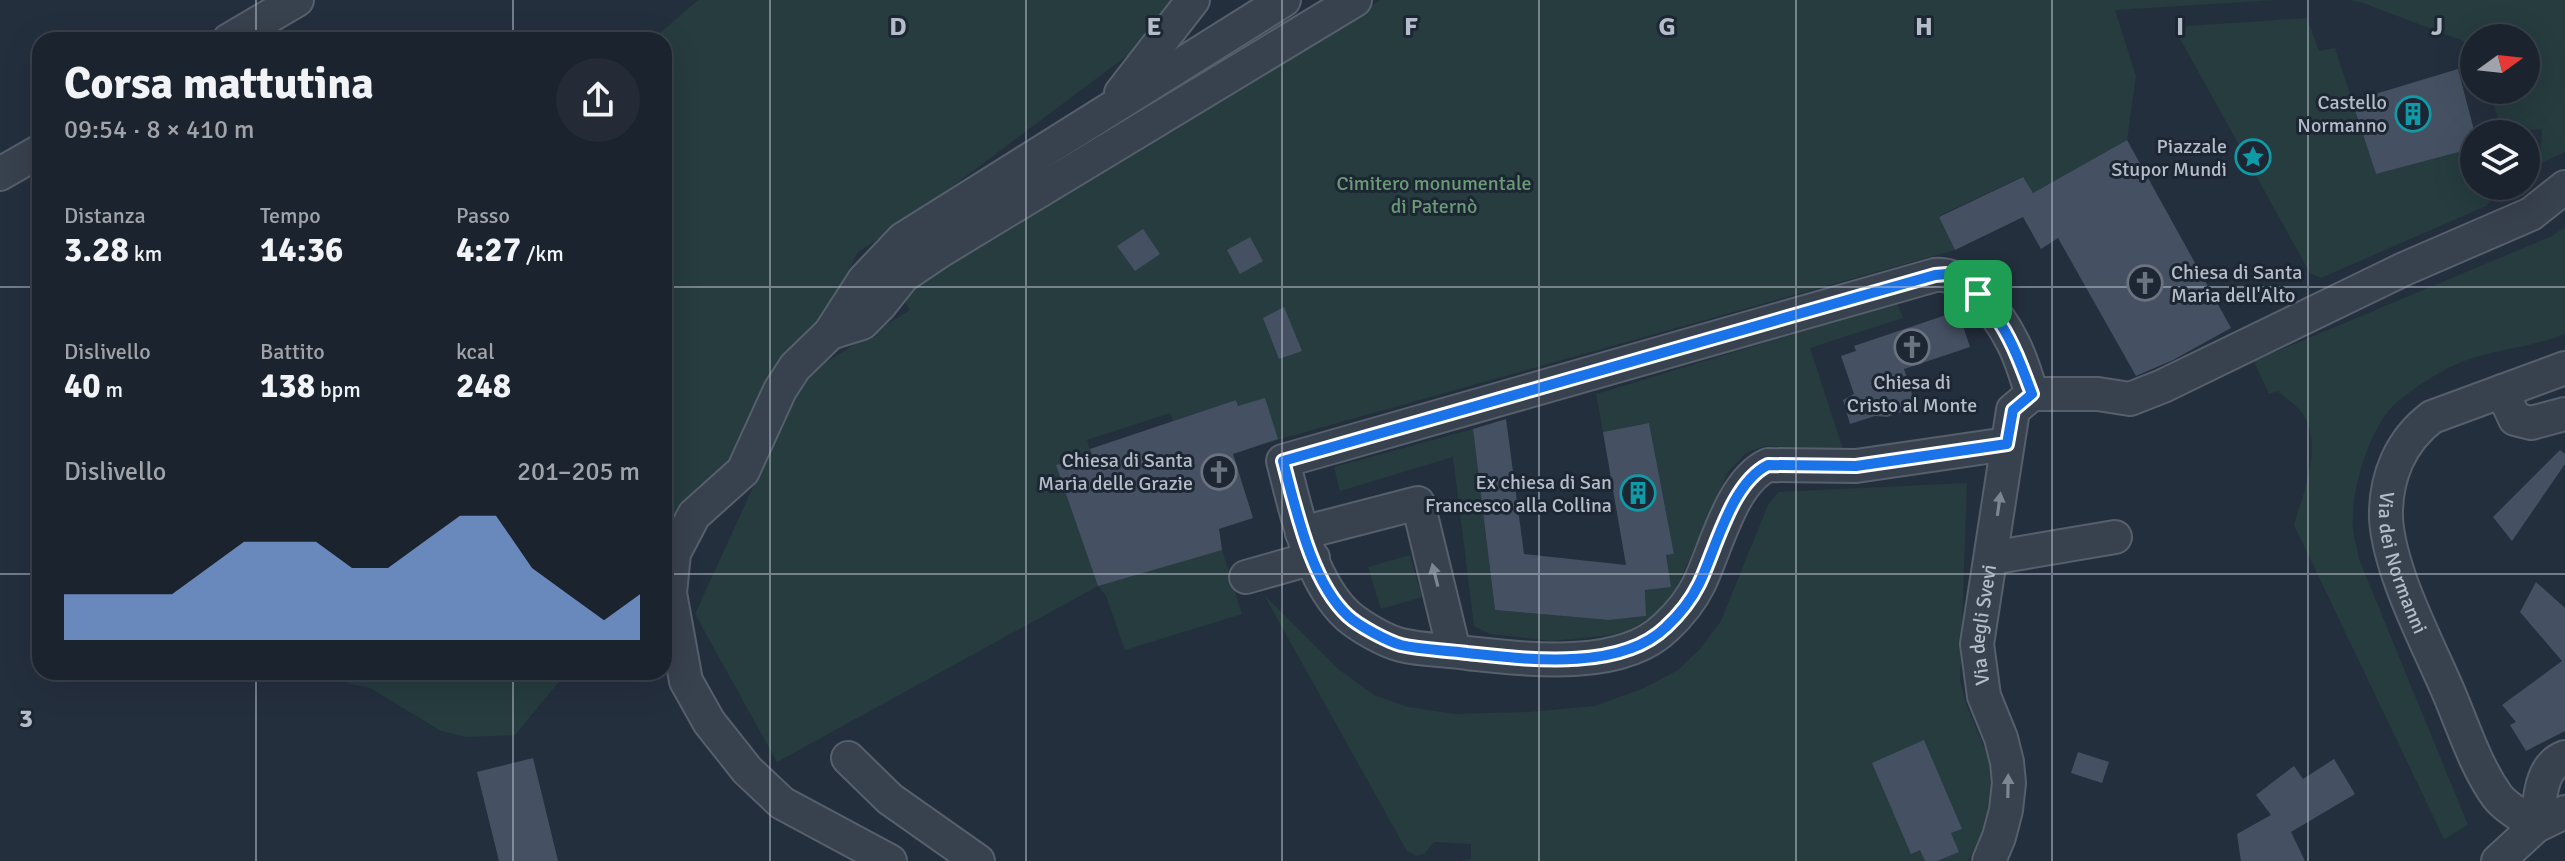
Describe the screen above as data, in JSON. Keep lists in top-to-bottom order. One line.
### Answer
{"streets":{"street":["Via dei Normanni","Via degli Svevi"]},"one_way":["Via degli Svevi"],"parks":["Cimitero monumentale di Paternò"],"places":{"building":["Castello Normanno","Ex chiesa di San Francesco alla Collina"],"place":["Piazzale Stupor Mundi"],"church":["Chiesa di Santa Maria dell'Alto","Chiesa di Cristo al Monte","Chiesa di Santa Maria delle Grazie"]},"north":"right","page":{"heading":["Corsa mattutina","09:54 · 8 × 410 m"],"stats":[["Distanza","3.28 km"],["Tempo","14:36"],["Passo","4:27 /km"],["Dislivello","40 m"],["Battito","138 bpm"],["kcal","248"]],"chart":["Dislivello","201–205 m"]},"grid":{"columns":["D","E","F","G","H","I","J"],"rows":["3"]}}
